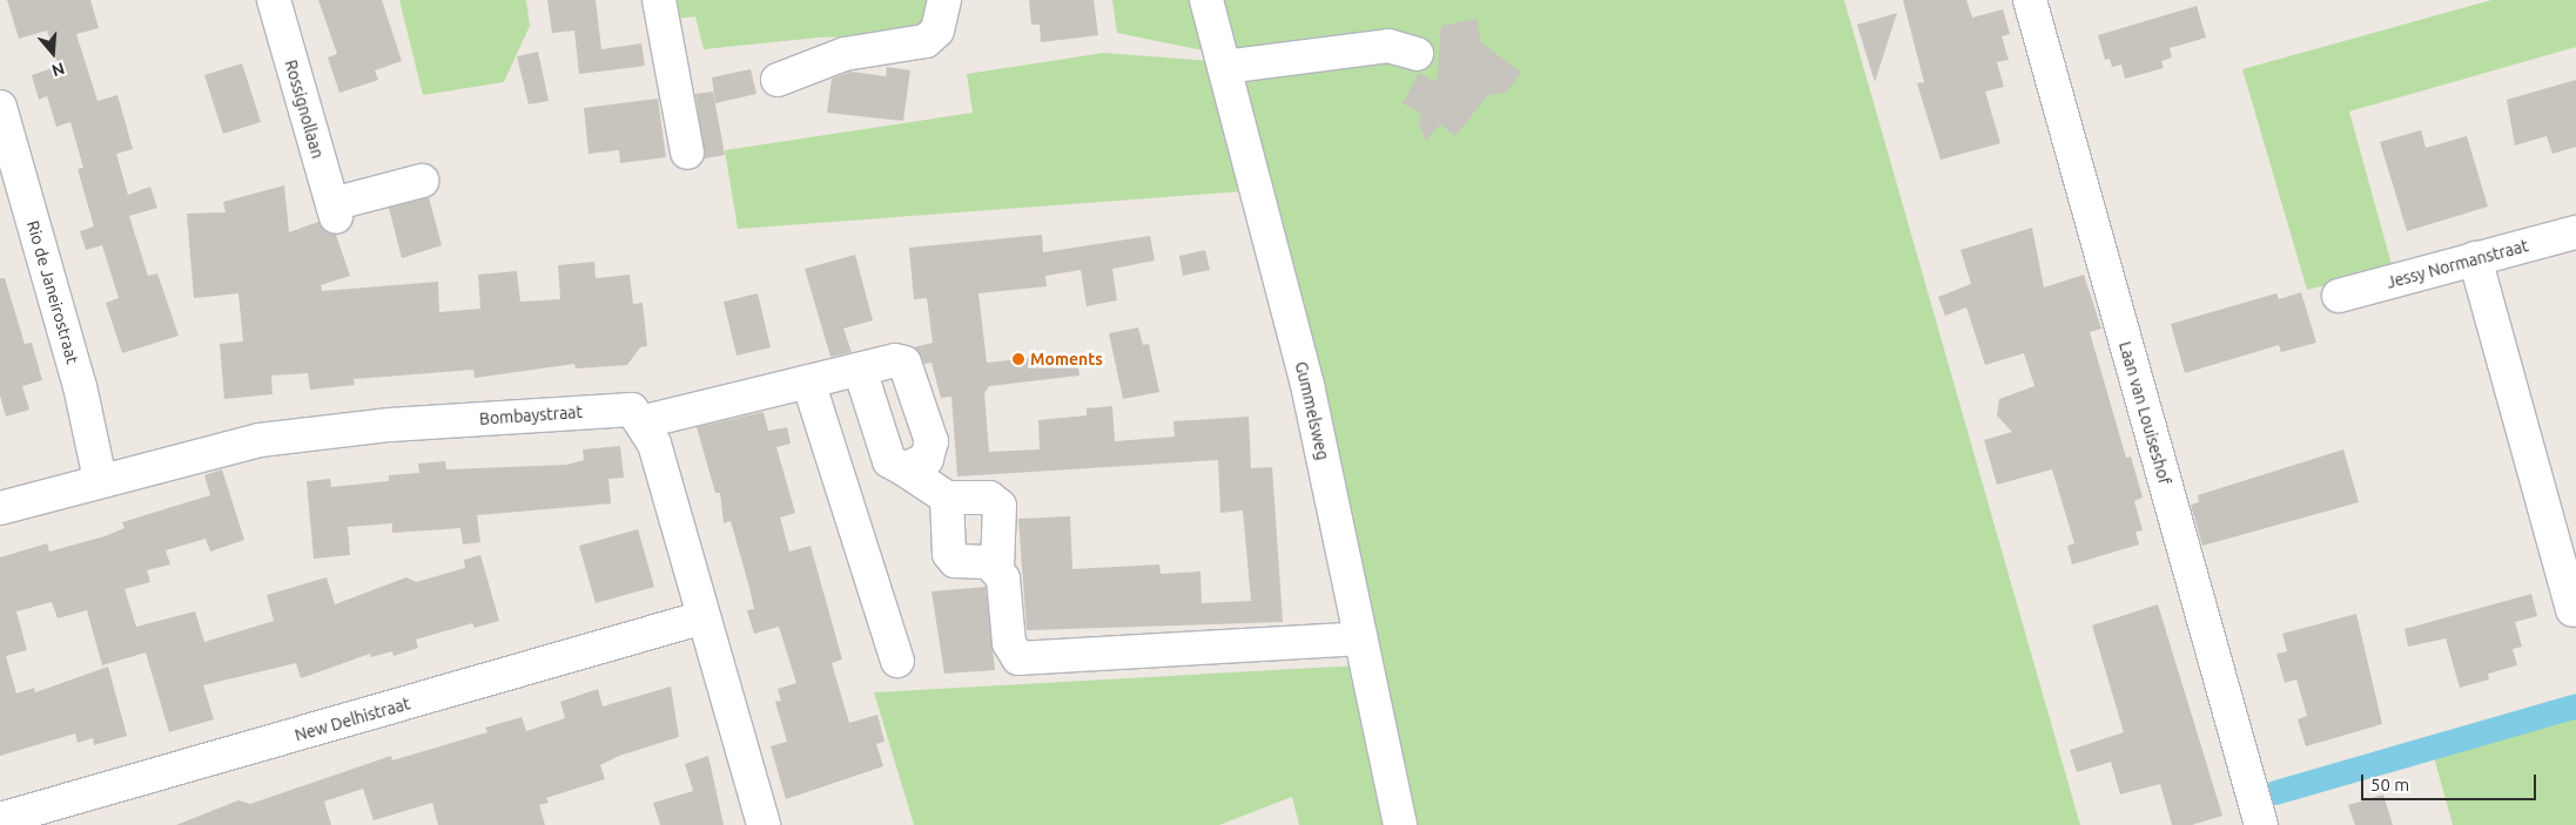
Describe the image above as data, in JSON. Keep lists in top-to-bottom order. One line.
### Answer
{"streets":{"street":["Rossignollaan","Jessy Normanstraat","Rio de Janeirostraat","Gummelsweg","Laan van Louiseshof","Bombaystraat","New Delhistraat"]},"crossings":[["Rio de Janeirostraat","Bombaystraat"]],"places":["Moments"],"scale_bar":"50 m","north":"bottom"}
